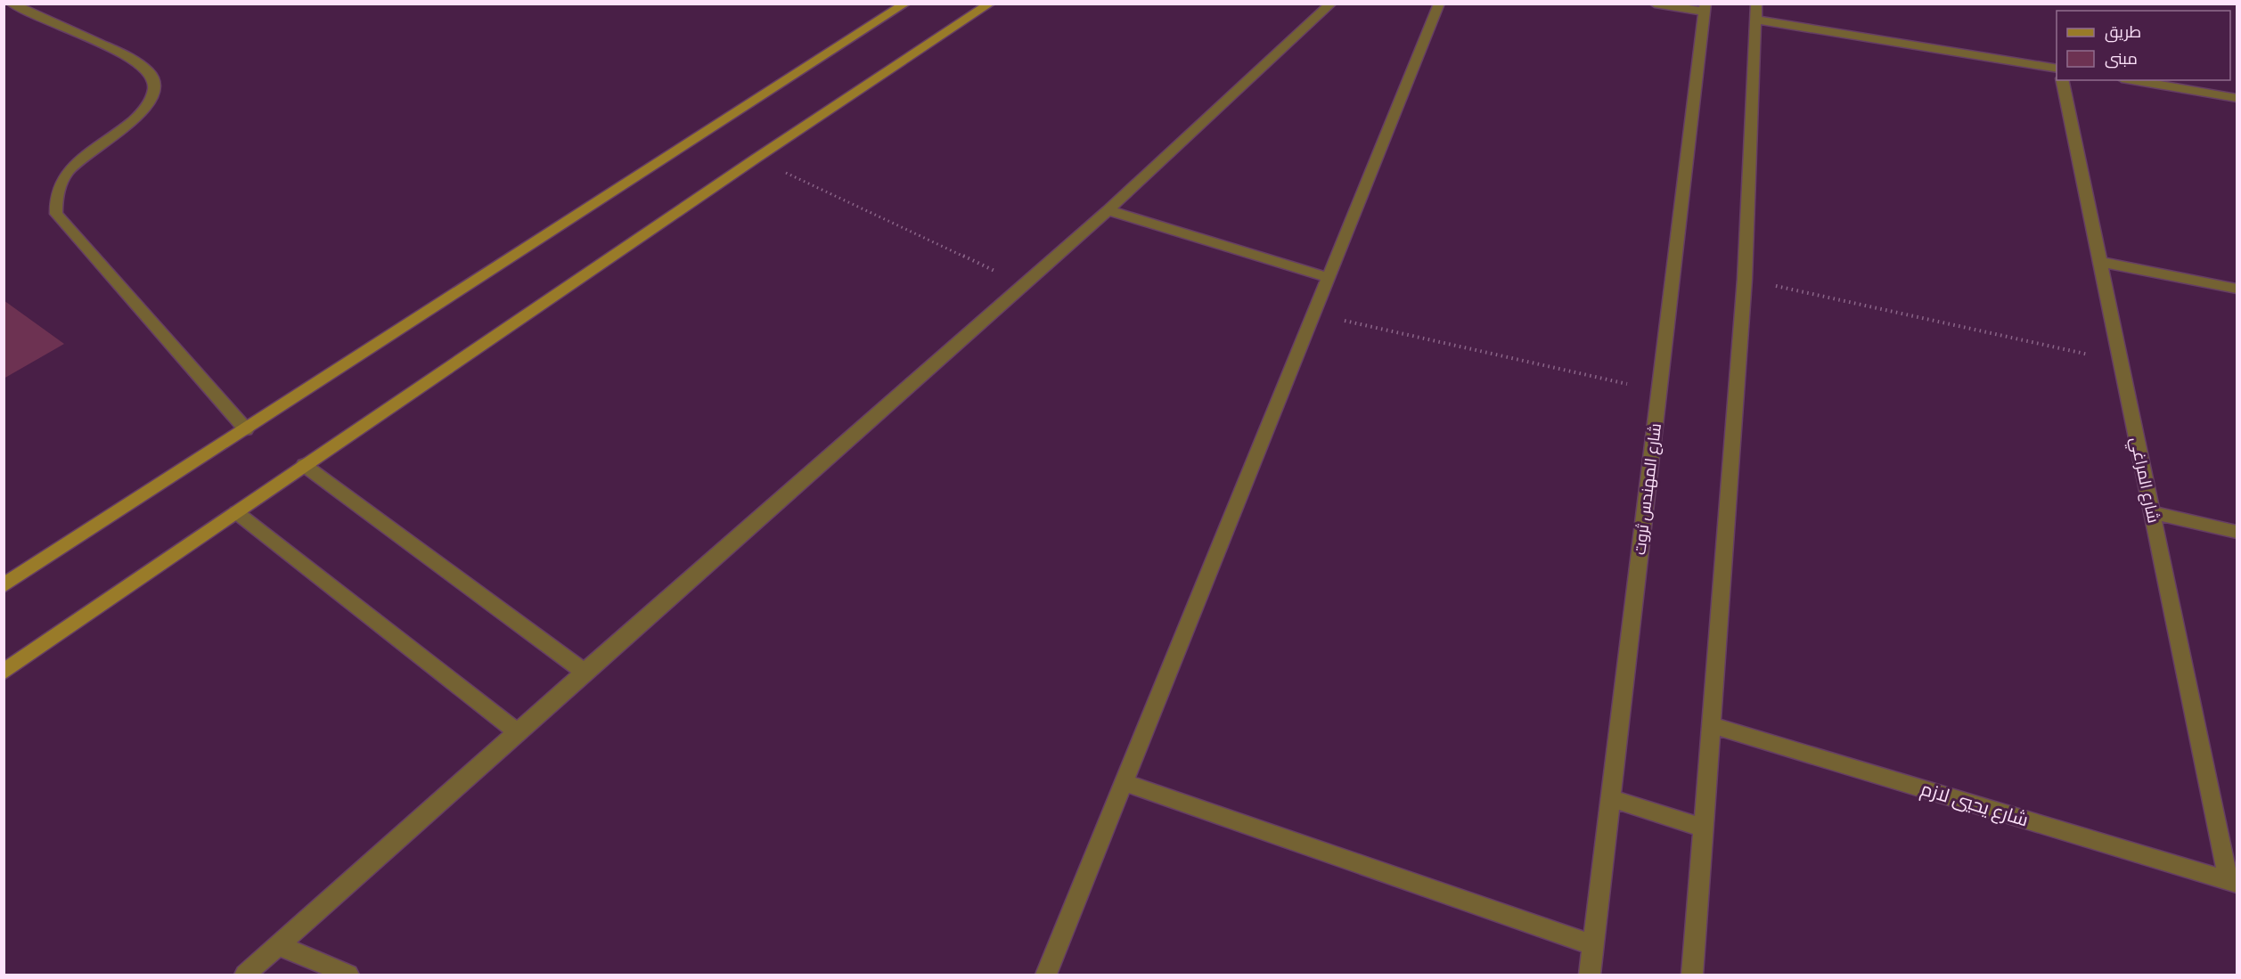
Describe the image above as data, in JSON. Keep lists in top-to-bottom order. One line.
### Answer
{"streets":{"street":["شارع المراغي","شارع المهندس ثروت","شارع يحيي لازم"]},"crossings":[["شارع المراغي","شارع يحيي لازم"]],"legend":["طريق","مبنى"]}
